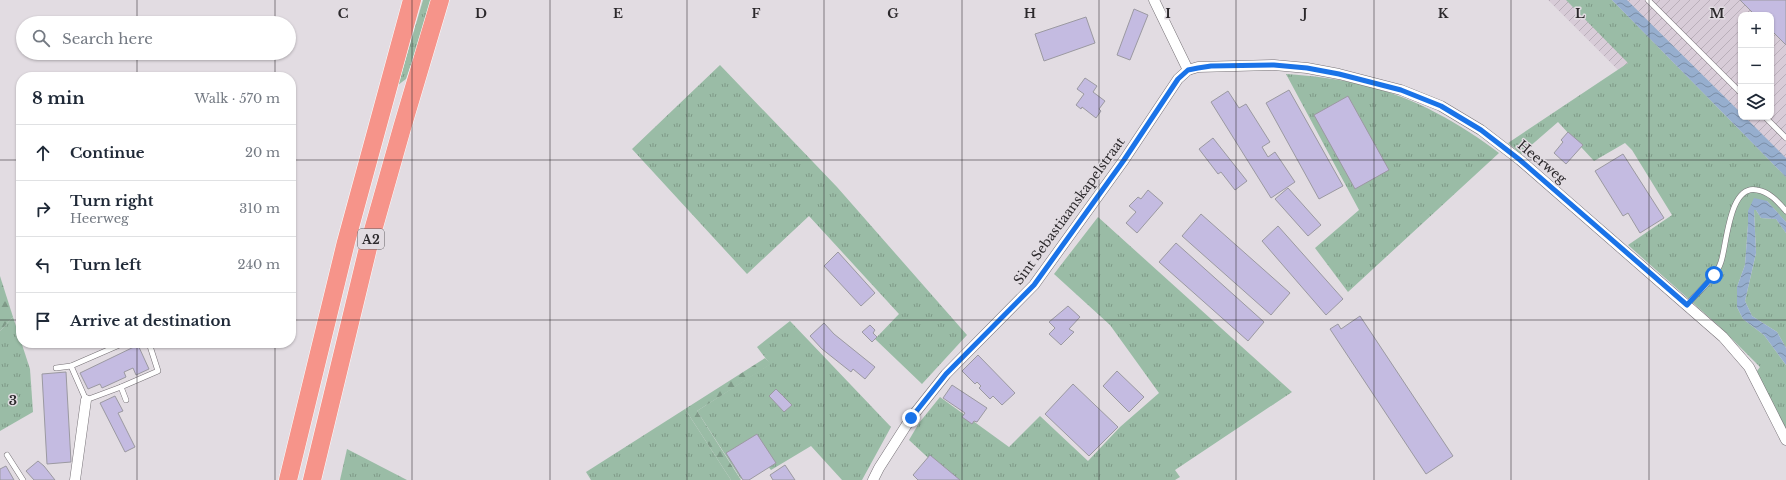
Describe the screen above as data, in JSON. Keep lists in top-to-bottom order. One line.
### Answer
{"streets":{"highway":["A2"],"street":["Heerweg","Sint Sebastiaanskapelstraat"]},"crossings":[["Heerweg","Sint Sebastiaanskapelstraat"]],"page":{"map_buttons":["+","−"],"search":"Search here","heading":["8 min","Walk · 570 m"],"list":[["Continue","20 m"],["Turn right","Heerweg","310 m"],["Turn left","240 m"],"Arrive at destination"]},"grid":{"columns":["C","D","E","F","G","H","I","J","K","L","M"],"rows":["3"]}}
